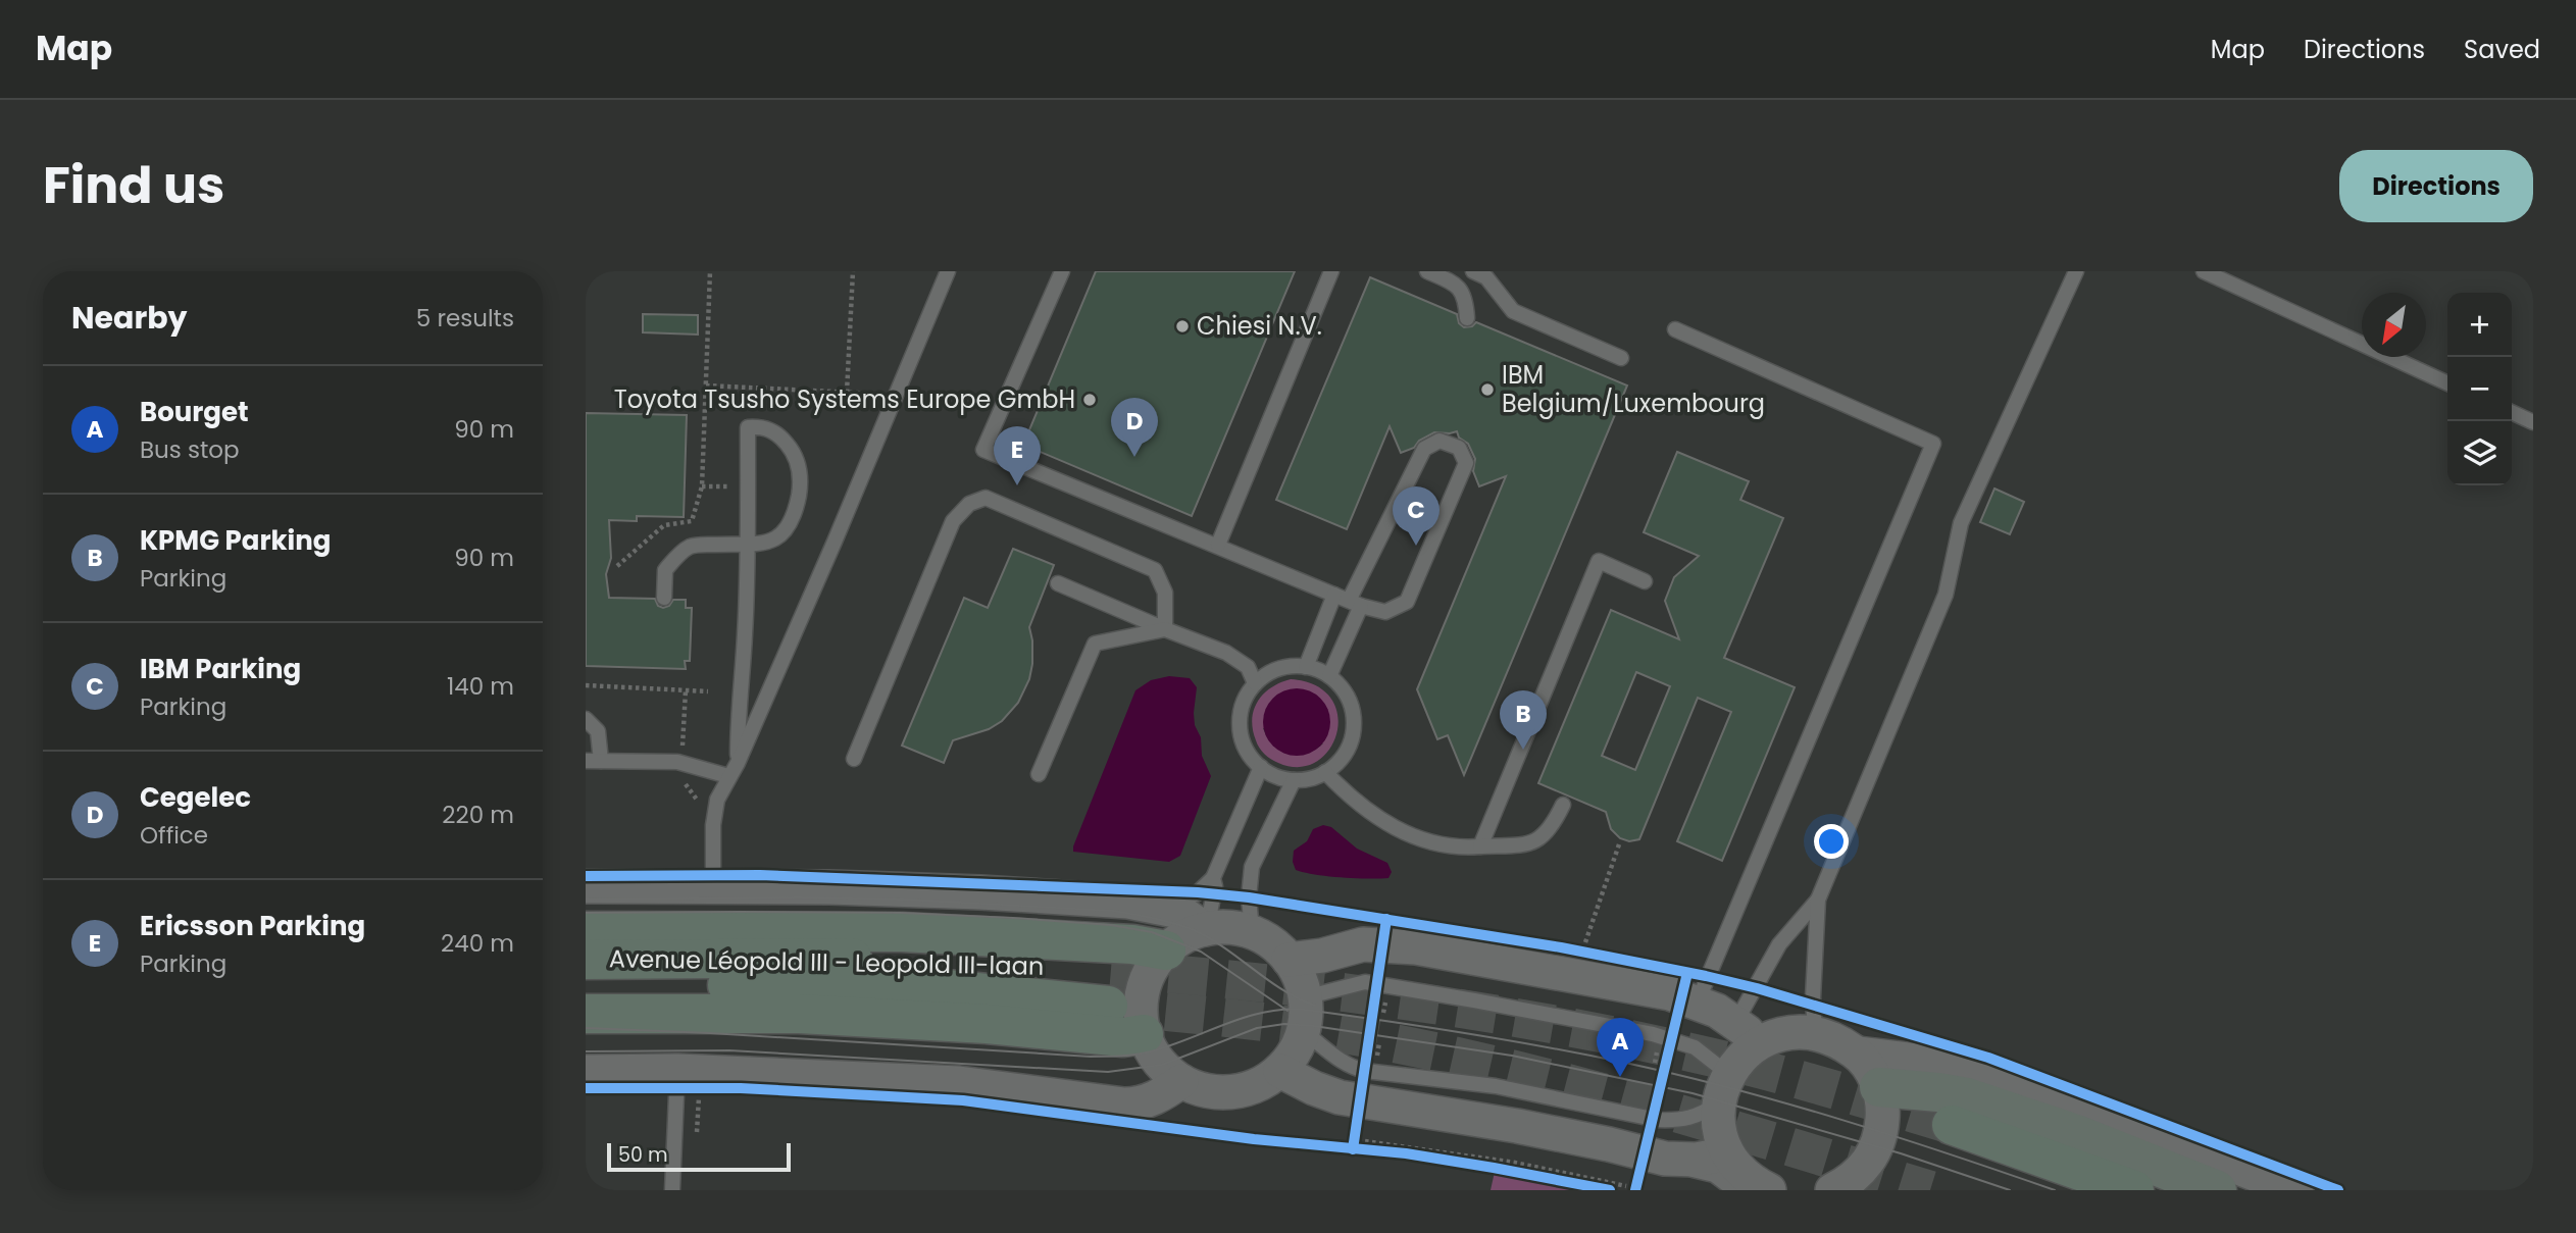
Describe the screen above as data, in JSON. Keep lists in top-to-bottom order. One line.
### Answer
{"streets":{"highway":["Avenue Léopold III - Leopold III-laan"]},"places":["Chiesi N.V.","IBM Belgium/Luxembourg","Toyota Tsusho Systems Europe GmbH"],"scale_bar":"50 m","north":"bottom left","page":{"header":"Map","nav":["Map","Directions","Saved"],"title":"Find us","buttons":"Directions","heading":["Nearby","5 results"],"map_buttons":["+","−"],"list":[{"mark":"A","name":"Bourget","note":"Bus stop","value":"90 m"},{"mark":"B","name":"KPMG Parking","note":"Parking","value":"90 m"},{"mark":"C","name":"IBM Parking","note":"Parking","value":"140 m"},{"mark":"D","name":"Cegelec","note":"Office","value":"220 m"},{"mark":"E","name":"Ericsson Parking","note":"Parking","value":"240 m"}],"pins":["D","E","C","B","A"],"scale":"50 m"}}
